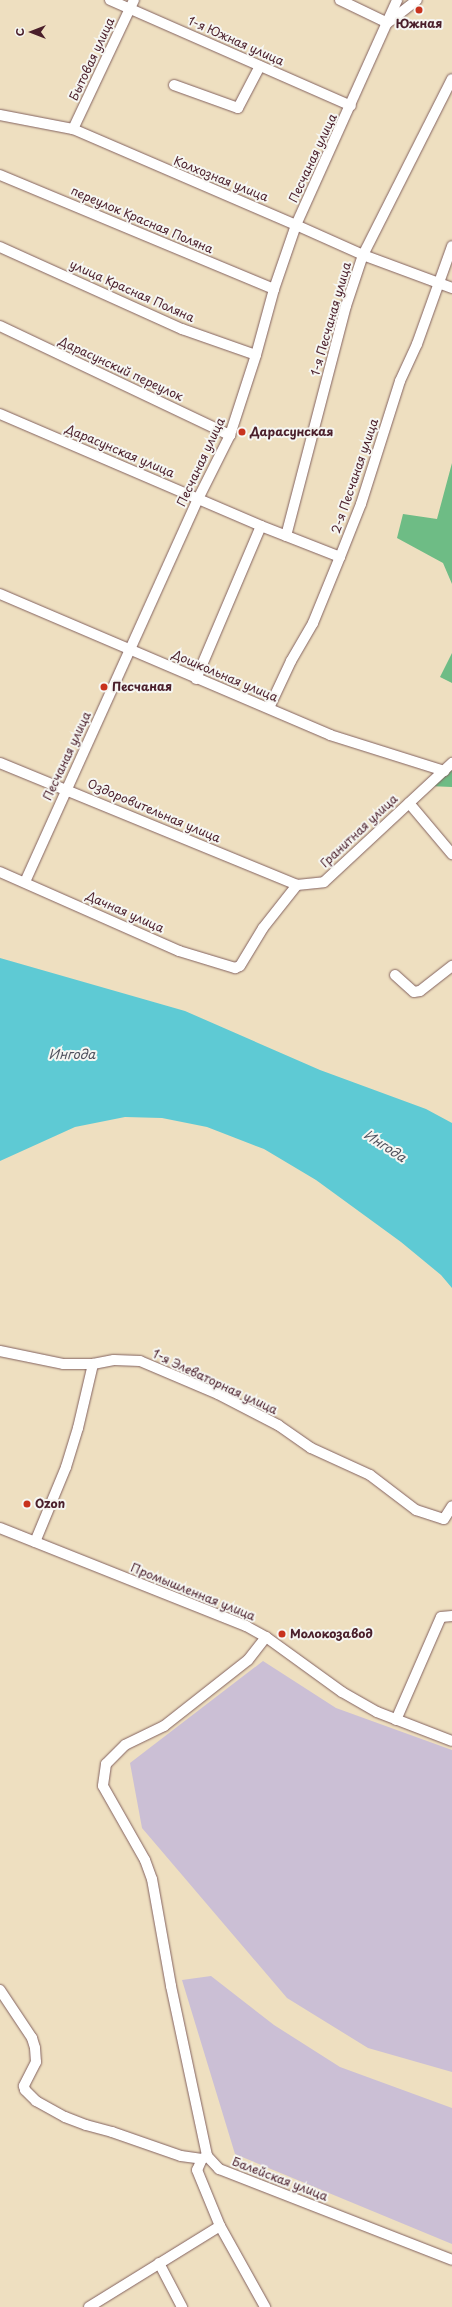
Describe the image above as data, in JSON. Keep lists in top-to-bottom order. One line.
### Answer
{"streets":{"street":["1-я Южная улица","Бытовая улица","Песчаная улица","Колхозная улица","переулок Красная Поляна","улица Красная Поляна","1-я Песчаная улица","Дарасунский переулок","Дарасунская улица","2-я Песчаная улица","Дошкольная улица","Оздоровительная улица","Гранитная улица","Дачная улица","1-я Элеваторная улица","Промышленная улица","Балейская улица"]},"crossings":[["1-я Южная улица","Бытовая улица"],["1-я Южная улица","Песчаная улица"],["Бытовая улица","Колхозная улица"],["Песчаная улица","Колхозная улица"],["Песчаная улица","переулок Красная Поляна"],["Песчаная улица","улица Красная Поляна"],["Песчаная улица","Дарасунский переулок"],["Песчаная улица","Дарасунская улица"],["Песчаная улица","Дошкольная улица"],["Песчаная улица","Оздоровительная улица"],["Песчаная улица","Дачная улица"],["Колхозная улица","1-я Песчаная улица"],["Колхозная улица","2-я Песчаная улица"],["1-я Песчаная улица","Дарасунская улица"],["Дарасунская улица","2-я Песчаная улица"],["2-я Песчаная улица","Дошкольная улица"],["Дошкольная улица","Гранитная улица"],["Оздоровительная улица","Гранитная улица"],["Оздоровительная улица","Дачная улица"],["Гранитная улица","Дачная улица"]],"water":["Ингода"],"places":["Южная","Дарасунская","Песчаная","Ozon","Молокозавод"],"north":"left"}
